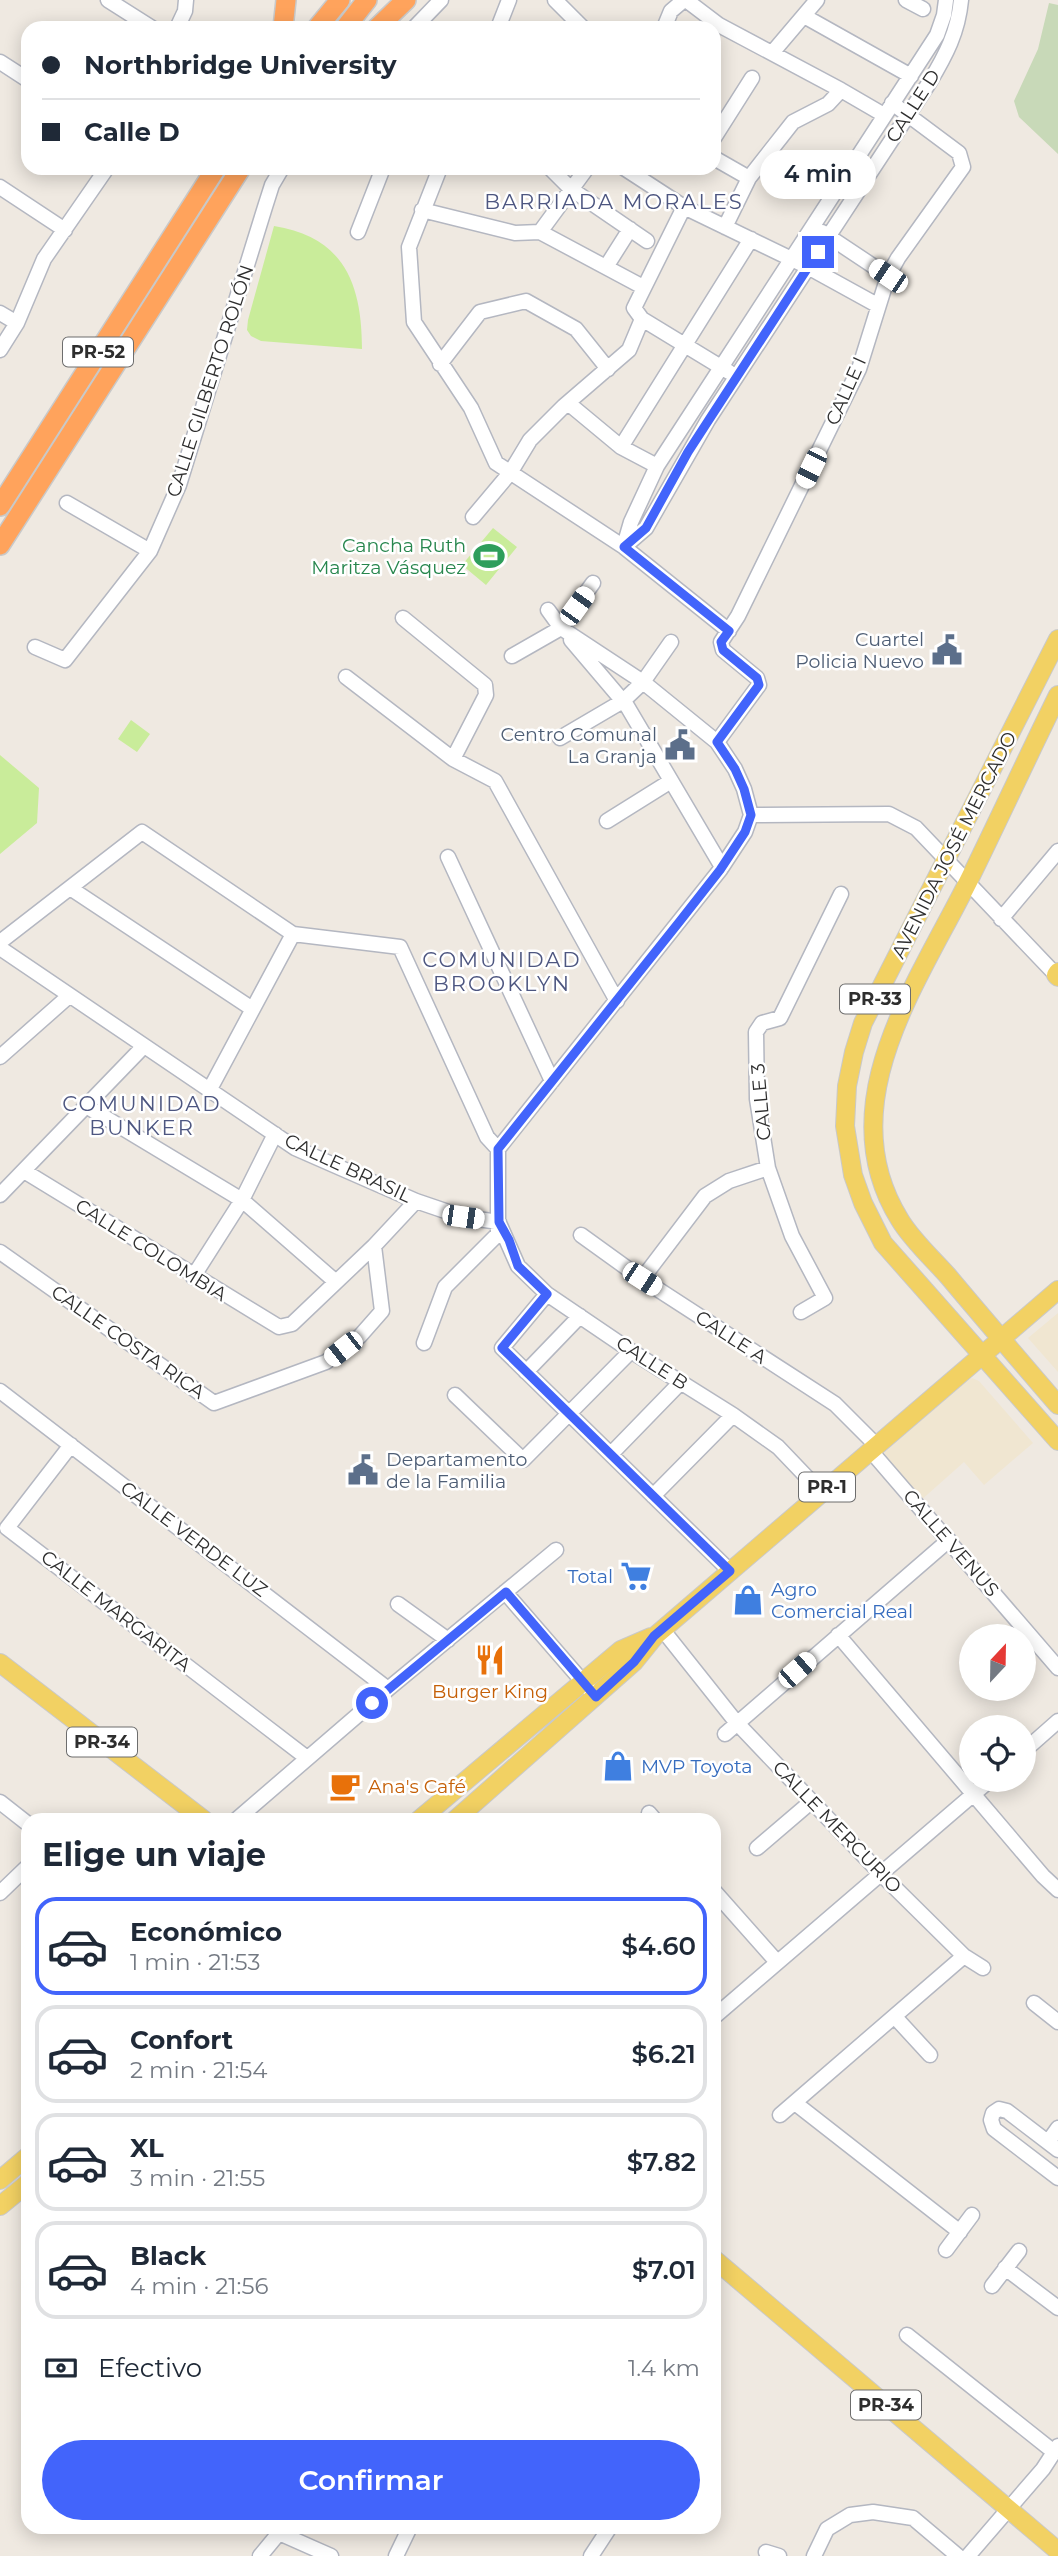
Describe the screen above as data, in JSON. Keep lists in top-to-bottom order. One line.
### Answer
{"streets":{"highway":["PR-52"],"main road":["AVENIDA JOSÉ MERCADO","PR-33","PR-1","PR-34"],"street":["CALLE D","CALLE GILBERTO ROLÓN","CALLE I","CALLE 3","CALLE BRASIL","CALLE COLOMBIA","CALLE A","CALLE COSTA RICA","CALLE B","CALLE VERDE LUZ","CALLE VENUS","CALLE MARGARITA","CALLE MERCURIO"]},"crossings":[["CALLE D","CALLE I"],["AVENIDA JOSÉ MERCADO","PR-1"],["CALLE BRASIL","CALLE B"],["CALLE A","PR-1"],["CALLE A","CALLE VENUS"],["CALLE B","PR-1"],["PR-1","CALLE VENUS"],["PR-1","CALLE MERCURIO"],["CALLE VERDE LUZ","CALLE MARGARITA"]],"districts":["BARRIADA MORALES","COMUNIDAD BROOKLYN","COMUNIDAD BUNKER"],"places":{"sports":["Cancha Ruth Maritza Vásquez"],"public building":["Cuartel Policia Nuevo","Centro Comunal La Granja","Departamento de la Familia"],"supermarket":["Total"],"shop":["Agro Comercial Real","MVP Toyota"],"restaurant":["Burger King"],"cafe":["Ana's Café"]},"north":"top","page":{"banner":["Northbridge University","Calle D"],"bubble":"4 min","heading":"Elige un viaje","list":[{"name":"Económico","note":"1 min · 21:53","value":"$4.60"},{"name":"Confort","note":"2 min · 21:54","value":"$6.21"},{"name":"XL","note":"3 min · 21:55","value":"$7.82"},{"name":"Black","note":"4 min · 21:56","value":"$7.01"}],"pay":["Efectivo","1.4 km"],"buttons":"Confirmar"}}
